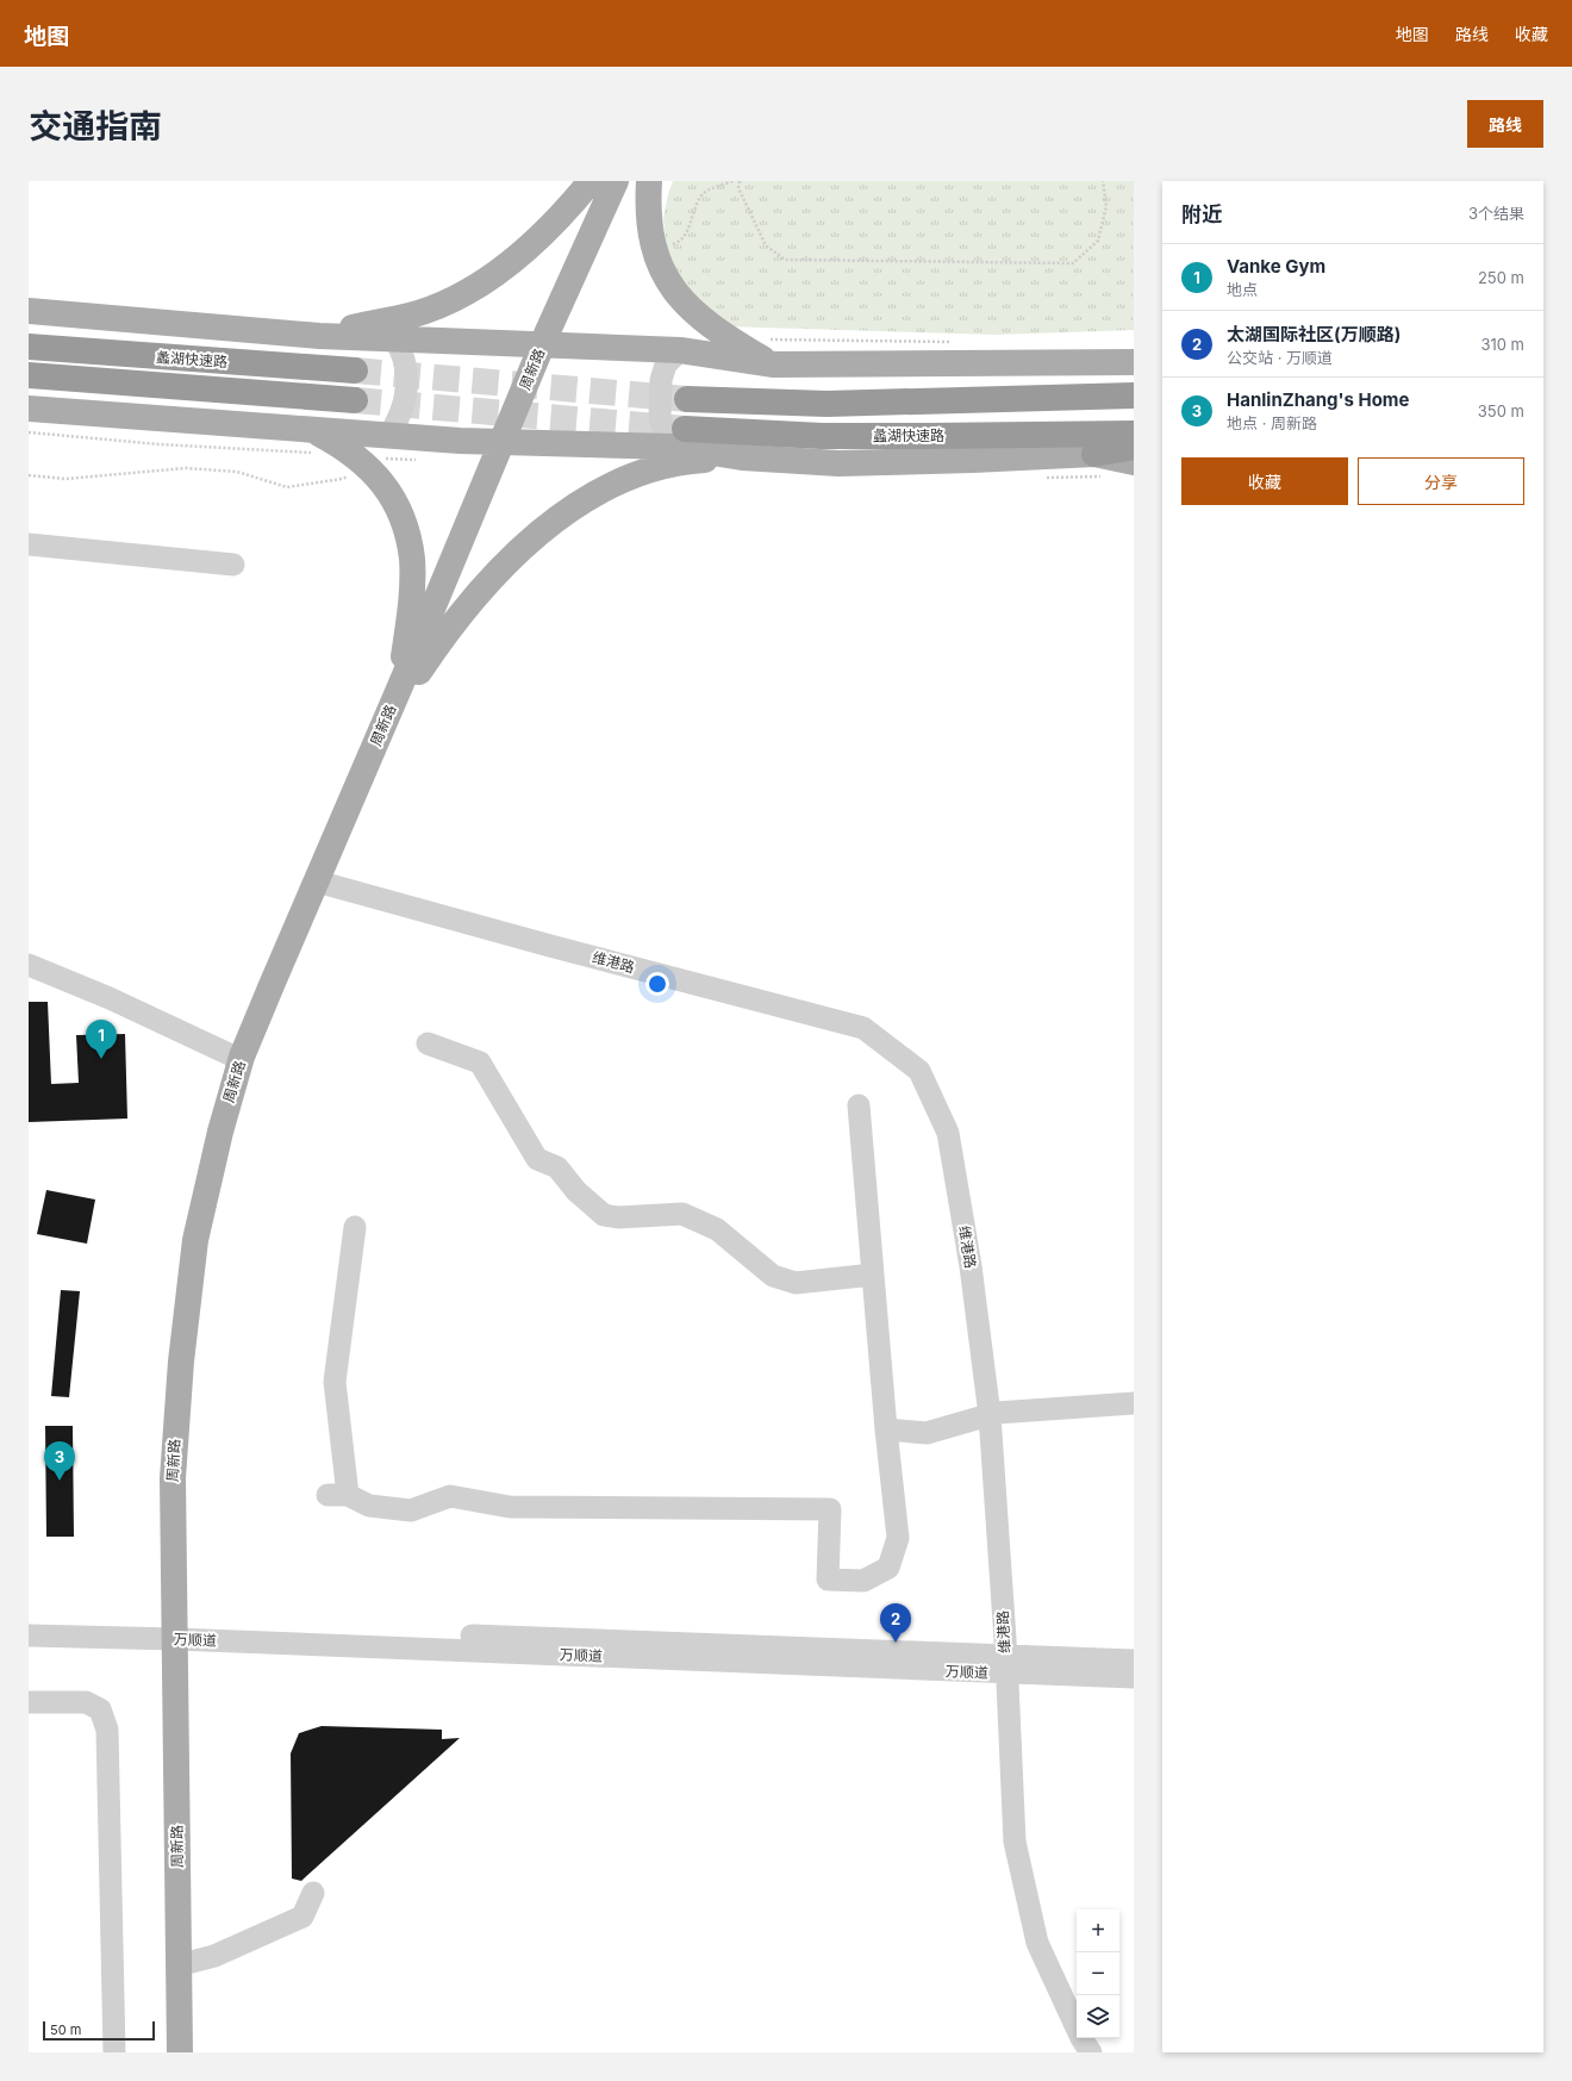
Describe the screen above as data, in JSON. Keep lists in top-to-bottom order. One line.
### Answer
{"streets":{"highway":["蠡湖快速路"],"main road":["周新路"],"street":["维港路","万顺道"]},"crossings":[["周新路","维港路"],["周新路","万顺道"],["维港路","万顺道"]],"scale_bar":"50 m","page":{"header":"地图","nav":["地图","路线","收藏"],"title":"交通指南","buttons":["路线",["收藏","分享"]],"heading":["附近","3个结果"],"list":[{"mark":"1","name":"Vanke Gym","note":"地点","value":"250 m"},{"mark":"2","name":"太湖国际社区(万顺路)","note":"公交站 · 万顺道","value":"310 m"},{"mark":"3","name":"HanlinZhang's Home","note":"地点 · 周新路","value":"350 m"}],"pins":["1","3","2"],"map_buttons":["+","−"],"scale":"50 m"}}
